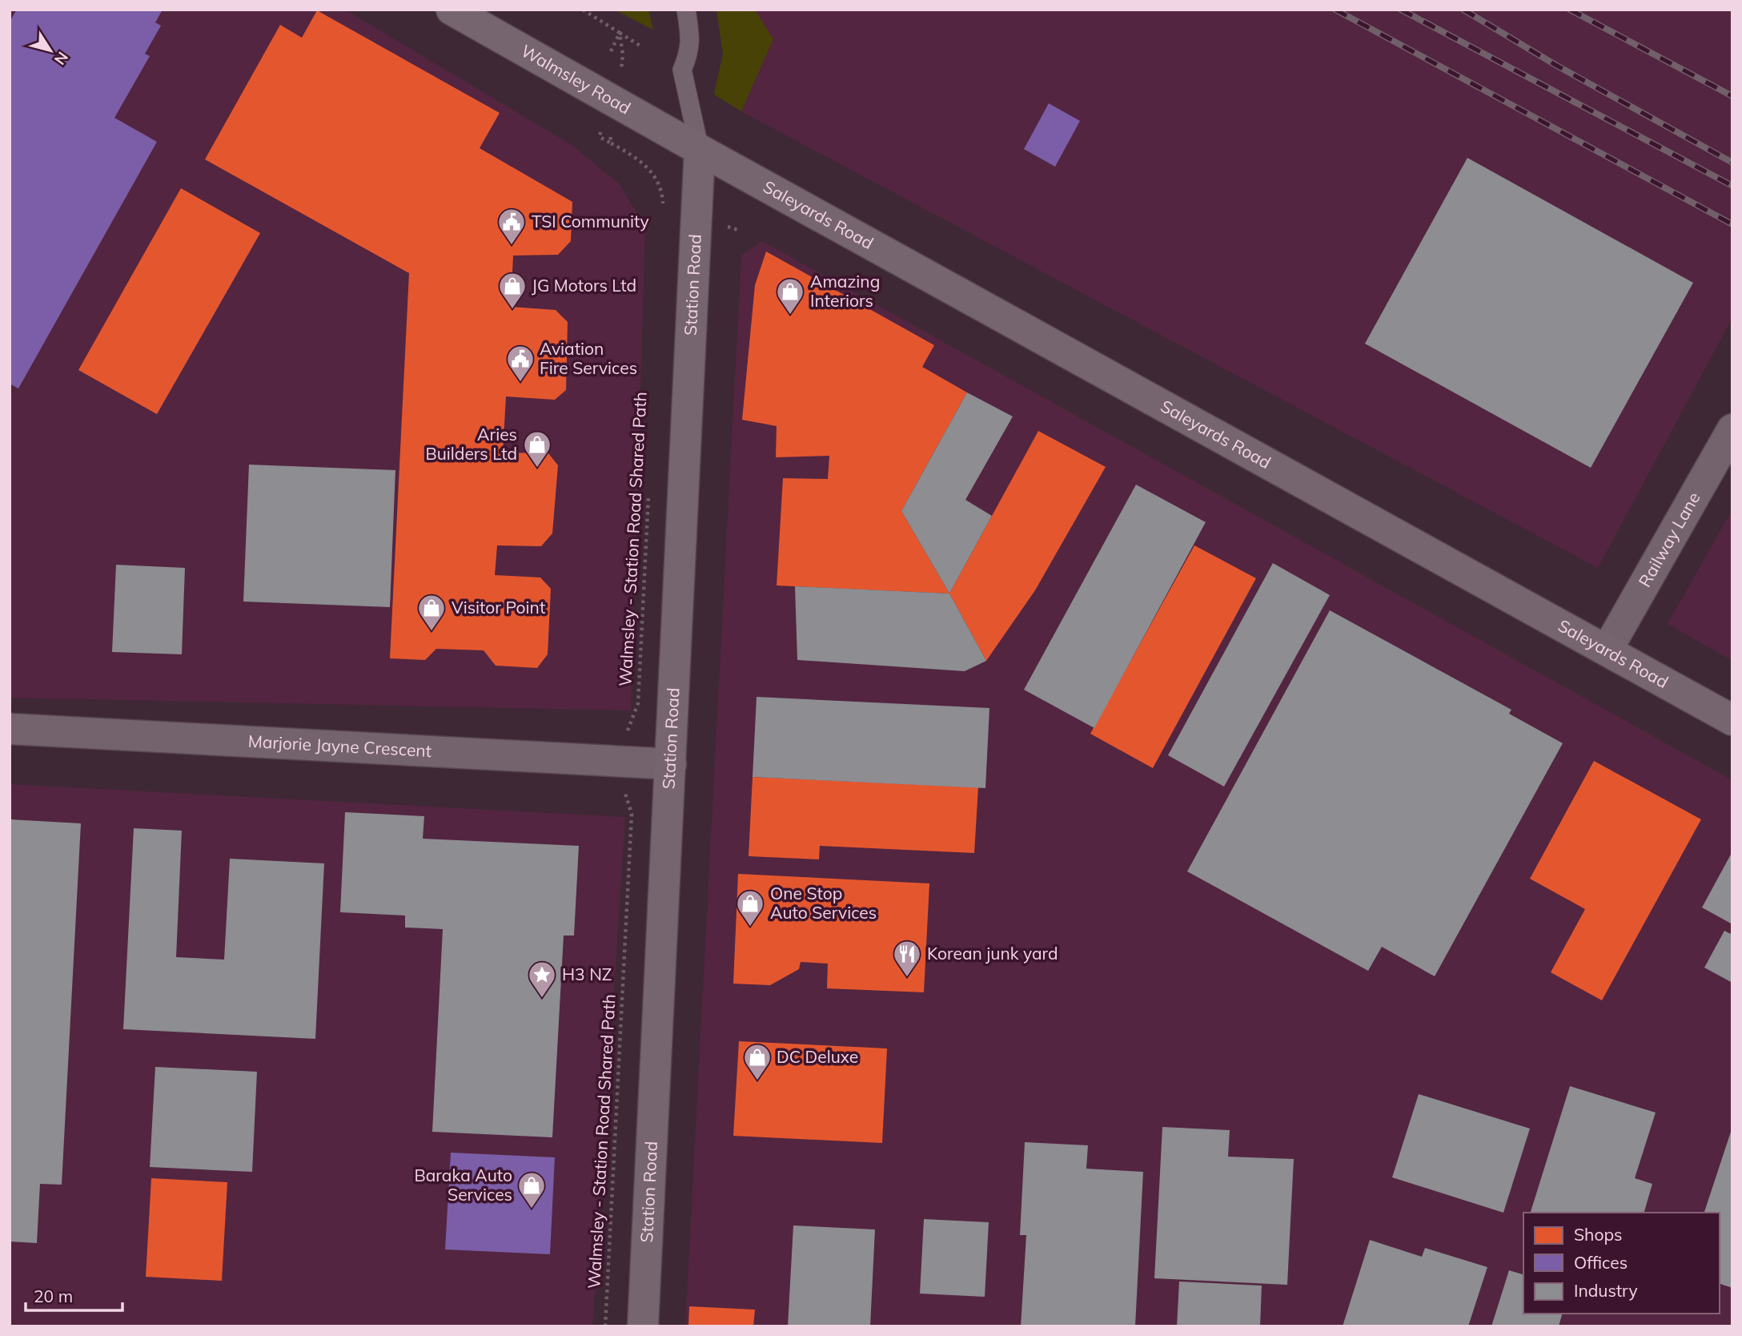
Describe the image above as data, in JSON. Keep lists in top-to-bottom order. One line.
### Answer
{"streets":{"main road":["Walmsley Road","Saleyards Road","Station Road"],"street":["Railway Lane","Marjorie Jayne Crescent"],"path":["Walmsley - Station Road Shared Path"]},"crossings":[["Walmsley Road","Saleyards Road"],["Walmsley Road","Station Road"],["Saleyards Road","Station Road"],["Saleyards Road","Railway Lane"],["Station Road","Marjorie Jayne Crescent"]],"places":{"public building":["TSI Community","Aviation Fire Services"],"shop":["JG Motors Ltd","Amazing Interiors","Aries Builders Ltd","Visitor Point","One Stop Auto Services","DC Deluxe","Baraka Auto Services"],"restaurant":["Korean junk yard"],"place":["H3 NZ"]},"legend":["Shops","Offices","Industry"],"scale_bar":"20 m","north":"bottom right"}
